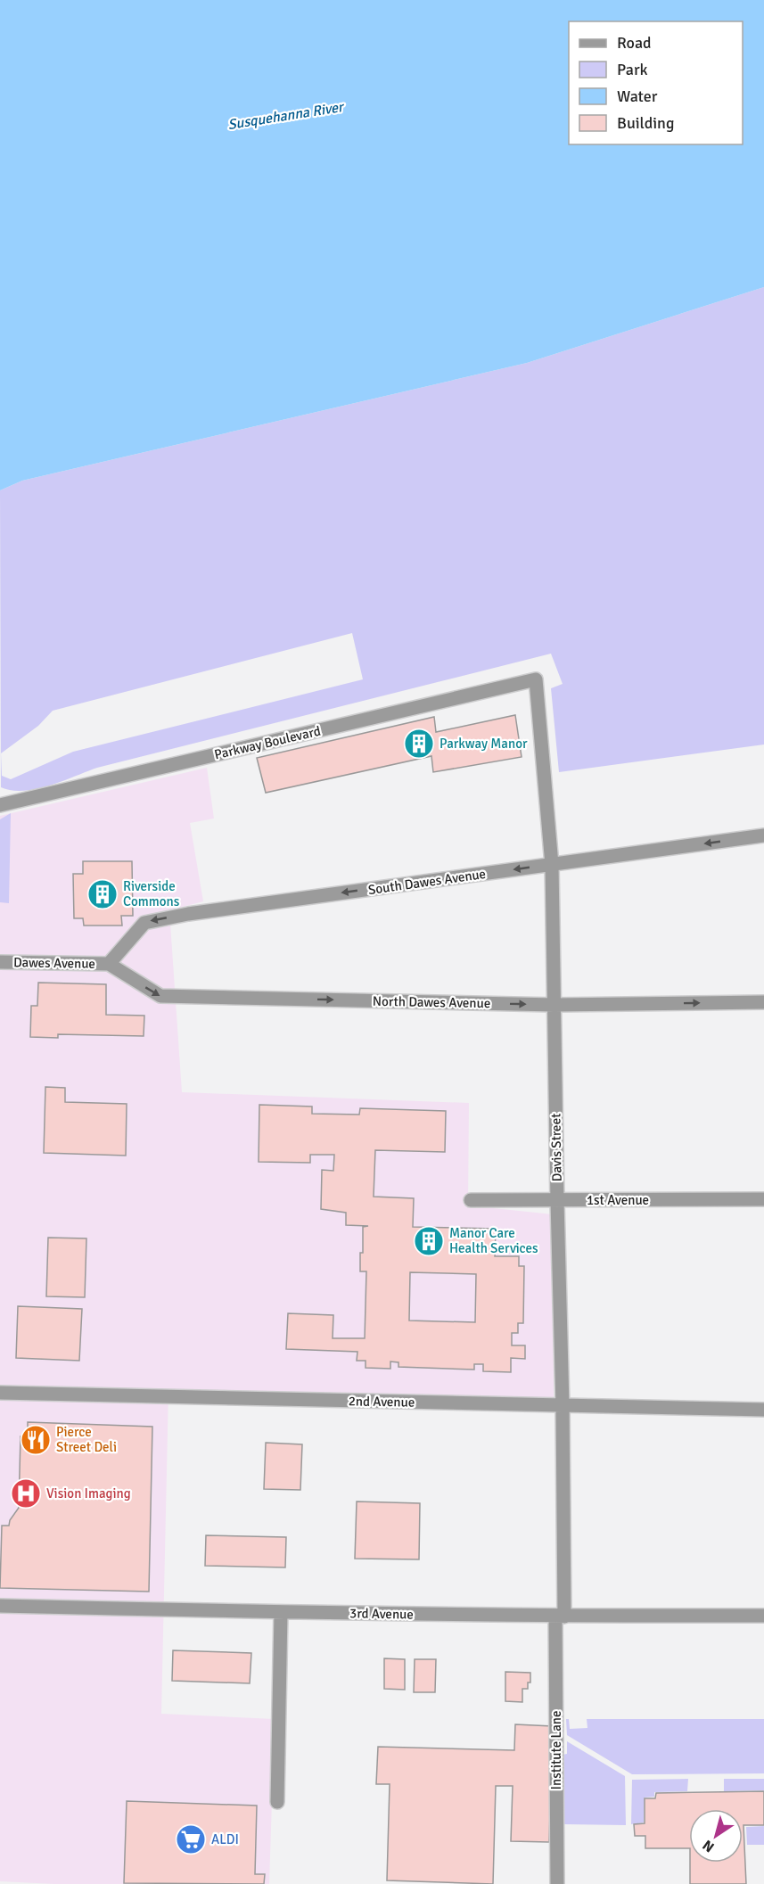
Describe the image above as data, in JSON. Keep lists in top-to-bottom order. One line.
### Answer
{"streets":{"street":["Parkway Boulevard","South Dawes Avenue","Dawes Avenue","North Dawes Avenue","Davis Street","1st Avenue","2nd Avenue","3rd Avenue","Institute Lane"]},"crossings":[["Parkway Boulevard","Davis Street"],["South Dawes Avenue","Dawes Avenue"],["South Dawes Avenue","North Dawes Avenue"],["South Dawes Avenue","Davis Street"],["Dawes Avenue","North Dawes Avenue"],["North Dawes Avenue","Davis Street"],["Davis Street","1st Avenue"],["Davis Street","2nd Avenue"],["Davis Street","3rd Avenue"],["Davis Street","Institute Lane"],["3rd Avenue","Institute Lane"]],"one_way":["South Dawes Avenue","North Dawes Avenue"],"water":["Susquehanna River"],"places":{"building":["Parkway Manor","Riverside Commons","Manor Care Health Services"],"restaurant":["Pierce Street Deli"],"hospital":["Vision Imaging"],"supermarket":["ALDI"]},"legend":["Road","Park","Water","Building"],"north":"bottom left"}
